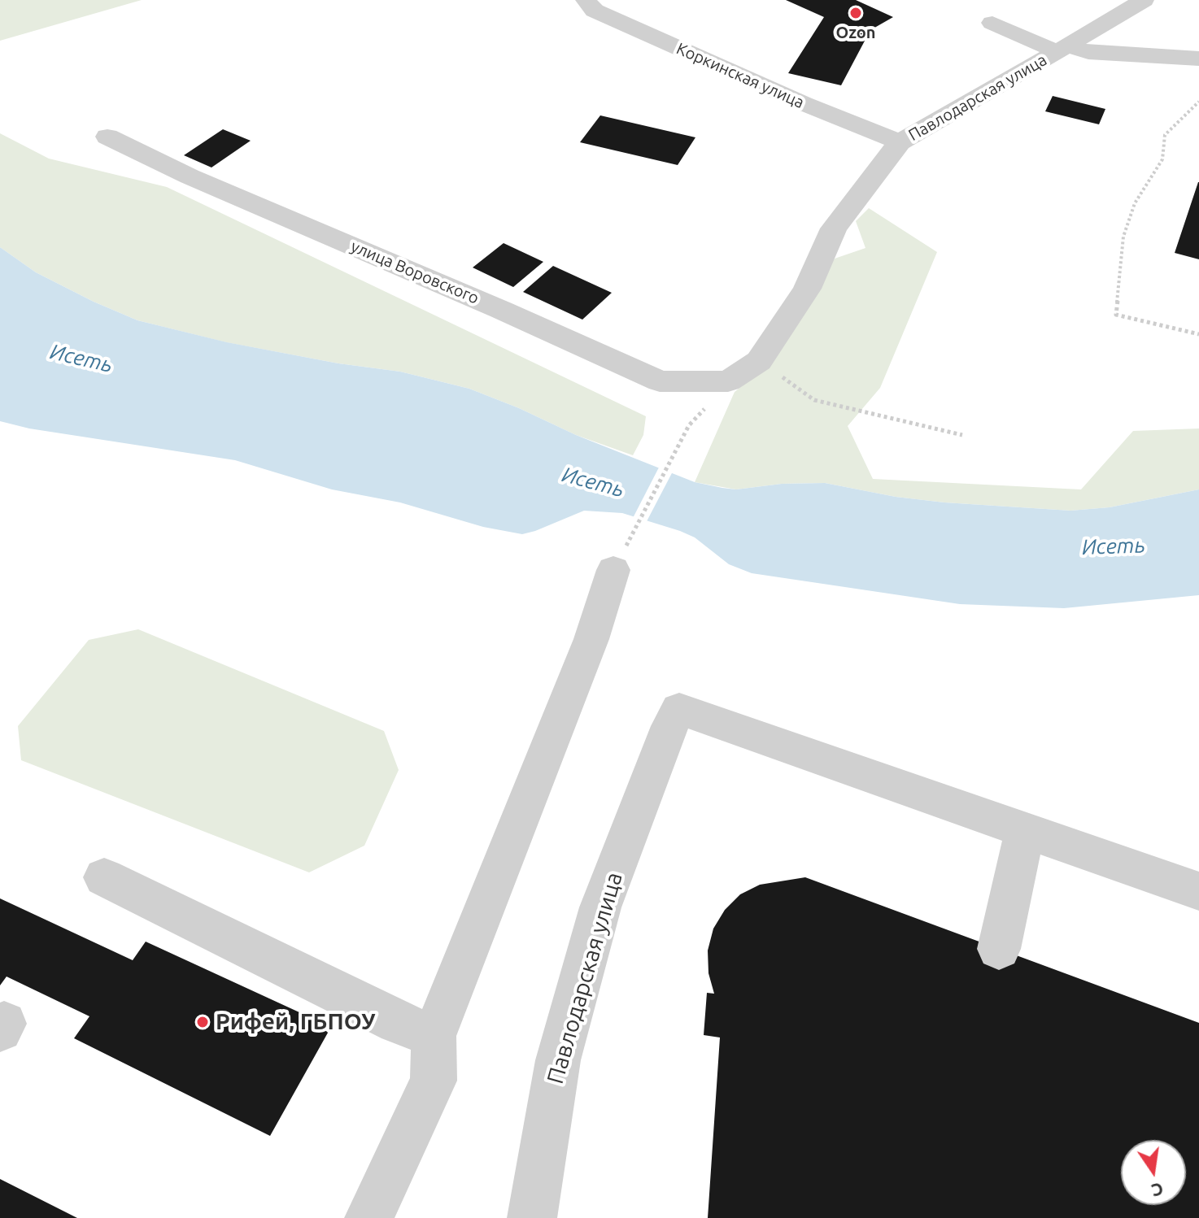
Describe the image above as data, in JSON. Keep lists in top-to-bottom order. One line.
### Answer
{"streets":{"street":["Коркинская улица","Павлодарская улица","улица Воровского"]},"crossings":[["Коркинская улица","Павлодарская улица"],["Павлодарская улица","улица Воровского"]],"water":["Исеть"],"places":["Ozon","Рифей, ГБПОУ"],"north":"bottom"}
